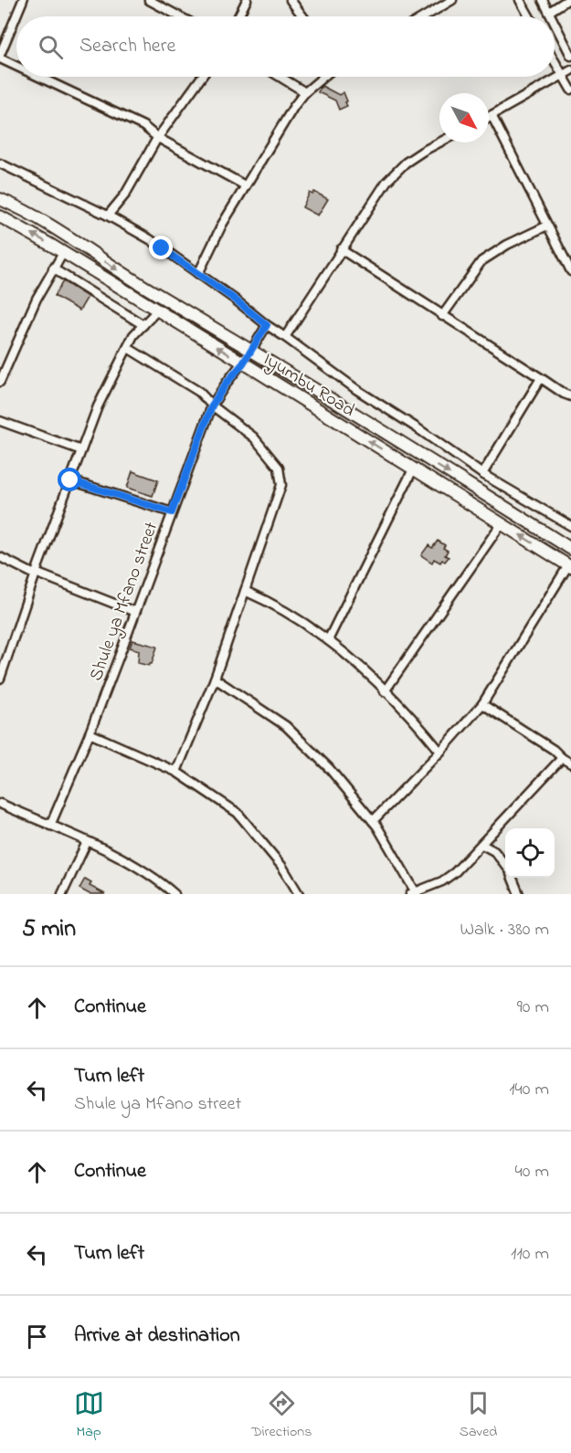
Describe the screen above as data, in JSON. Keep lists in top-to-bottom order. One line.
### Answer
{"streets":{"main road":["Iyumbu Road"],"street":["Shule ya Mfano street"]},"crossings":[["Iyumbu Road","Shule ya Mfano street"]],"north":"bottom right","page":{"search":"Search here","heading":["5 min","Walk · 380 m"],"list":[["Continue","90 m"],["Turn left","Shule ya Mfano street","140 m"],["Continue","40 m"],["Turn left","110 m"],"Arrive at destination"],"nav":["Map","Directions","Saved"]}}
